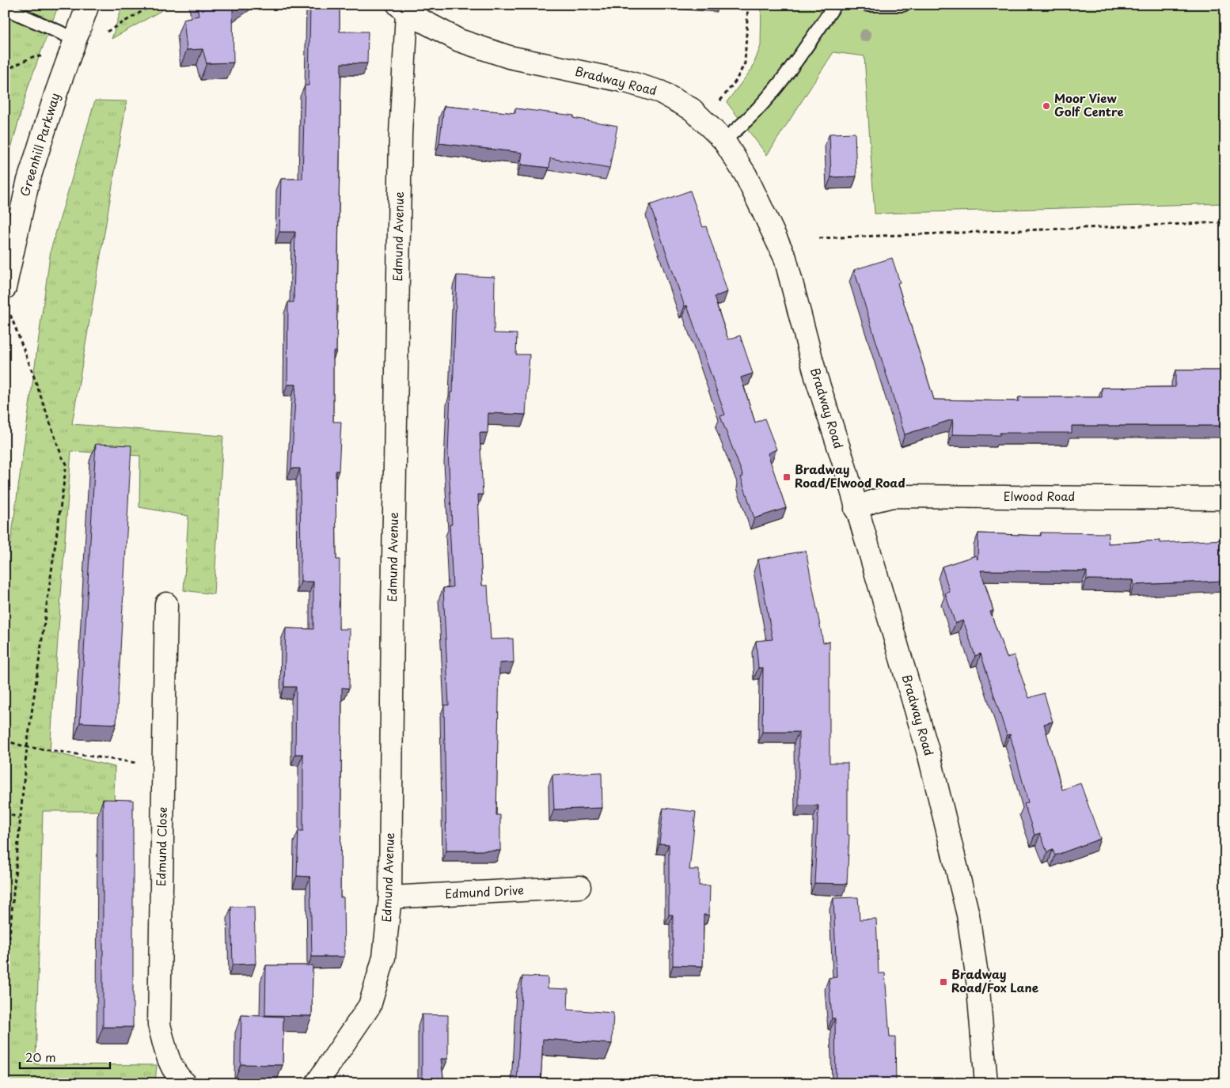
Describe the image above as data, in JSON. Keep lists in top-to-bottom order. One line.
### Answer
{"streets":{"street":["Bradway Road","Greenhill Parkway","Edmund Avenue","Elwood Road","Edmund Close","Edmund Drive"]},"crossings":[["Bradway Road","Edmund Avenue"],["Bradway Road","Elwood Road"],["Edmund Avenue","Edmund Drive"]],"places":{"other":["Moor View Golf Centre"],"transit":["Bradway Road/Elwood Road","Bradway Road/Fox Lane"]},"scale_bar":"20 m"}
